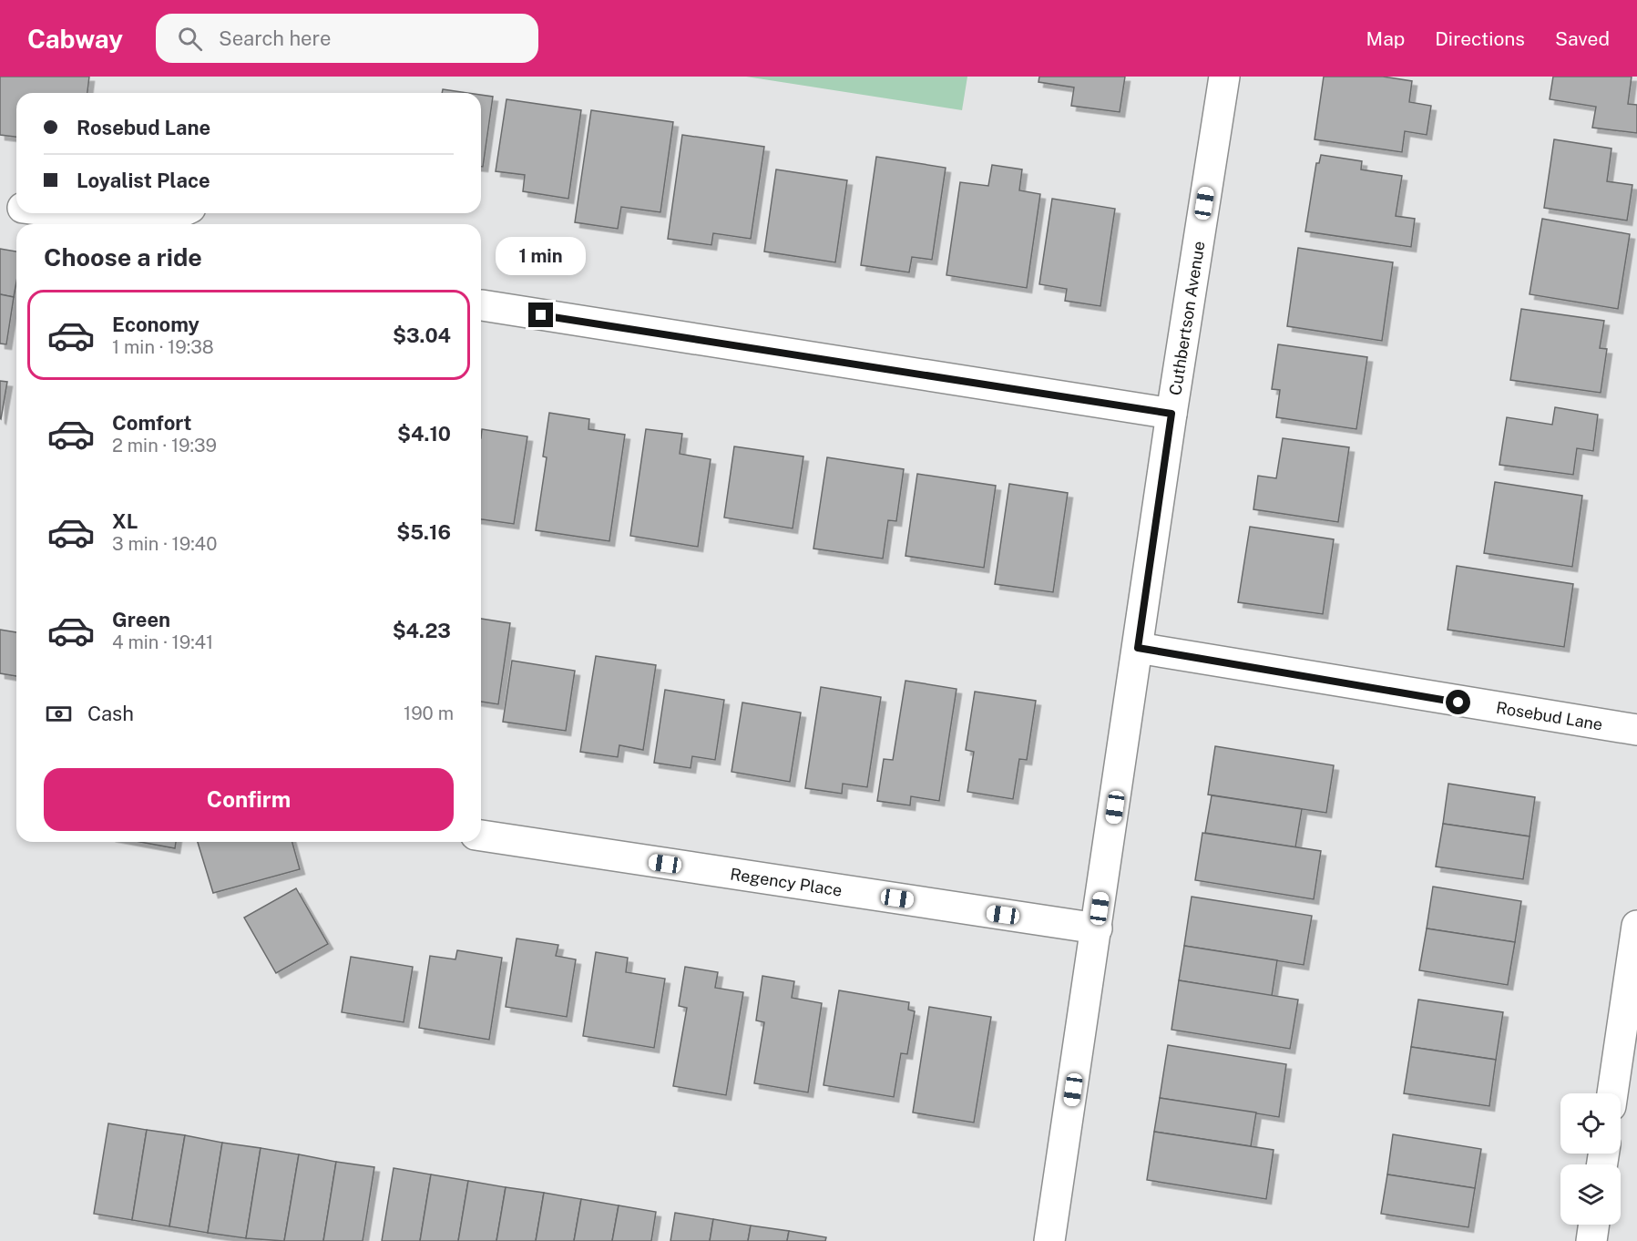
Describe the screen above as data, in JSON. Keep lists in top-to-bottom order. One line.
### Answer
{"streets":{"street":["Cuthbertson Avenue","Rosebud Lane","Regency Place"]},"crossings":[["Cuthbertson Avenue","Rosebud Lane"],["Cuthbertson Avenue","Regency Place"]],"page":{"header":"Cabway","search":"Search here","nav":["Map","Directions","Saved"],"banner":["Rosebud Lane","Loyalist Place"],"heading":"Choose a ride","bubble":"1 min","list":[{"name":"Economy","note":"1 min · 19:38","value":"$3.04"},{"name":"Comfort","note":"2 min · 19:39","value":"$4.10"},{"name":"XL","note":"3 min · 19:40","value":"$5.16"},{"name":"Green","note":"4 min · 19:41","value":"$4.23"}],"pay":["Cash","190 m"],"buttons":"Confirm"}}
